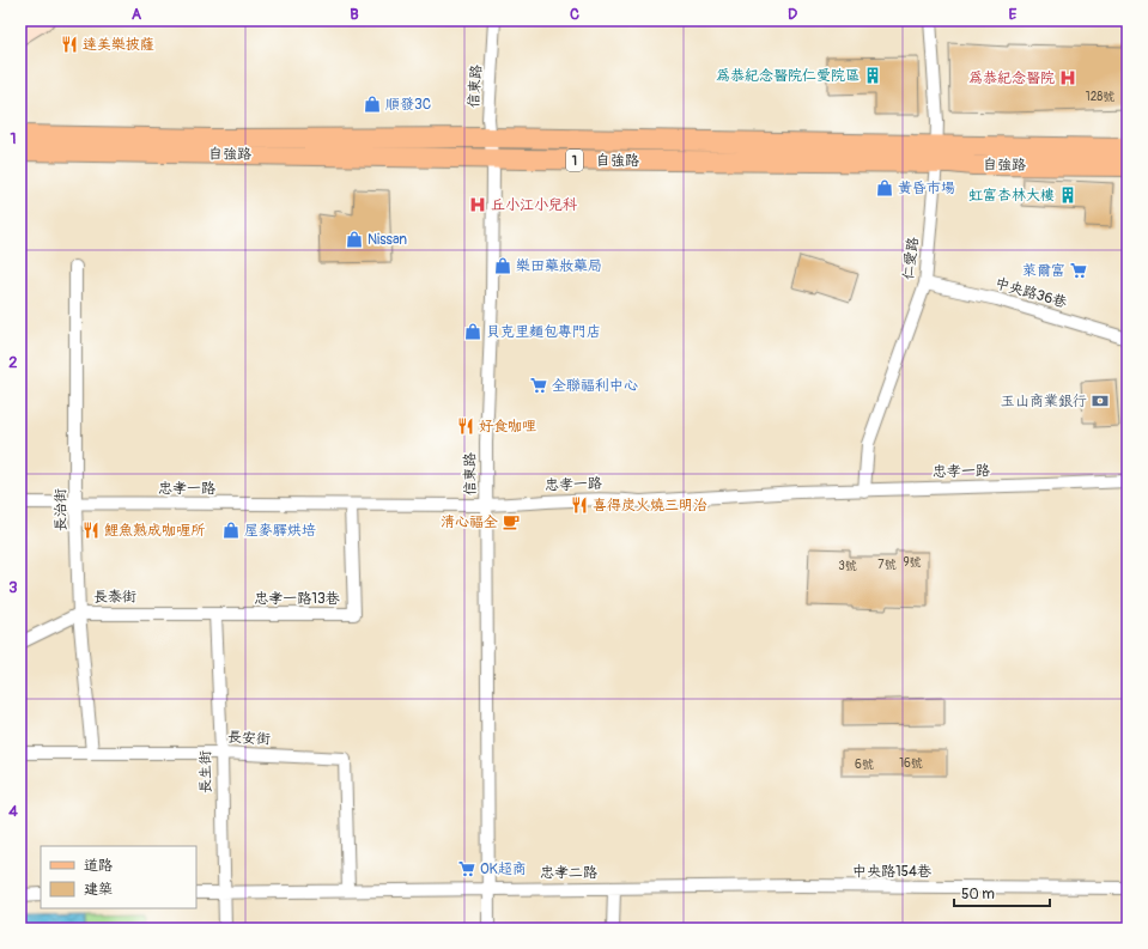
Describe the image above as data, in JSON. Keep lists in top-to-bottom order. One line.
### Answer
{"streets":{"main road":["自強路","1"],"street":["信東路","仁愛路","中央路36巷","忠孝一路","長治街","長泰街","忠孝一路13巷","長安街","長生街","中央路154巷","忠孝二路"]},"crossings":[["信東路","自強路"],["信東路","忠孝一路"],["信東路","忠孝二路"],["自強路","仁愛路"],["仁愛路","中央路36巷"],["仁愛路","忠孝一路"],["忠孝一路","長治街"],["忠孝一路","忠孝一路13巷"],["長治街","長泰街"],["長治街","長安街"],["長泰街","忠孝一路13巷"],["長泰街","長生街"],["忠孝一路13巷","長生街"],["長安街","長生街"],["長安街","忠孝二路"],["長生街","忠孝二路"],["中央路154巷","忠孝二路"]],"places":{"restaurant":["達美樂披薩","好食咖哩","喜得炭火燒三明治","鯉魚熟成咖喱所"],"building":["為恭紀念醫院仁愛院區","虹富杏林大樓"],"hospital":["為恭紀念醫院","丘小江小兒科"],"shop":["順發3C","黃昏市場","Nissan","樂田藥妝藥局","貝克里麵包專門店","屋麥驛烘培"],"supermarket":["萊爾富","全聯福利中心","OK超商"],"bank":["玉山商業銀行"],"cafe":["清心福全"]},"house_numbers":["128號","9號","7號","3號","16號","6號"],"legend":["道路","建築"],"scale_bar":"50 m","grid":{"columns":["A","B","C","D","E"],"rows":["1","2","3","4"]}}
